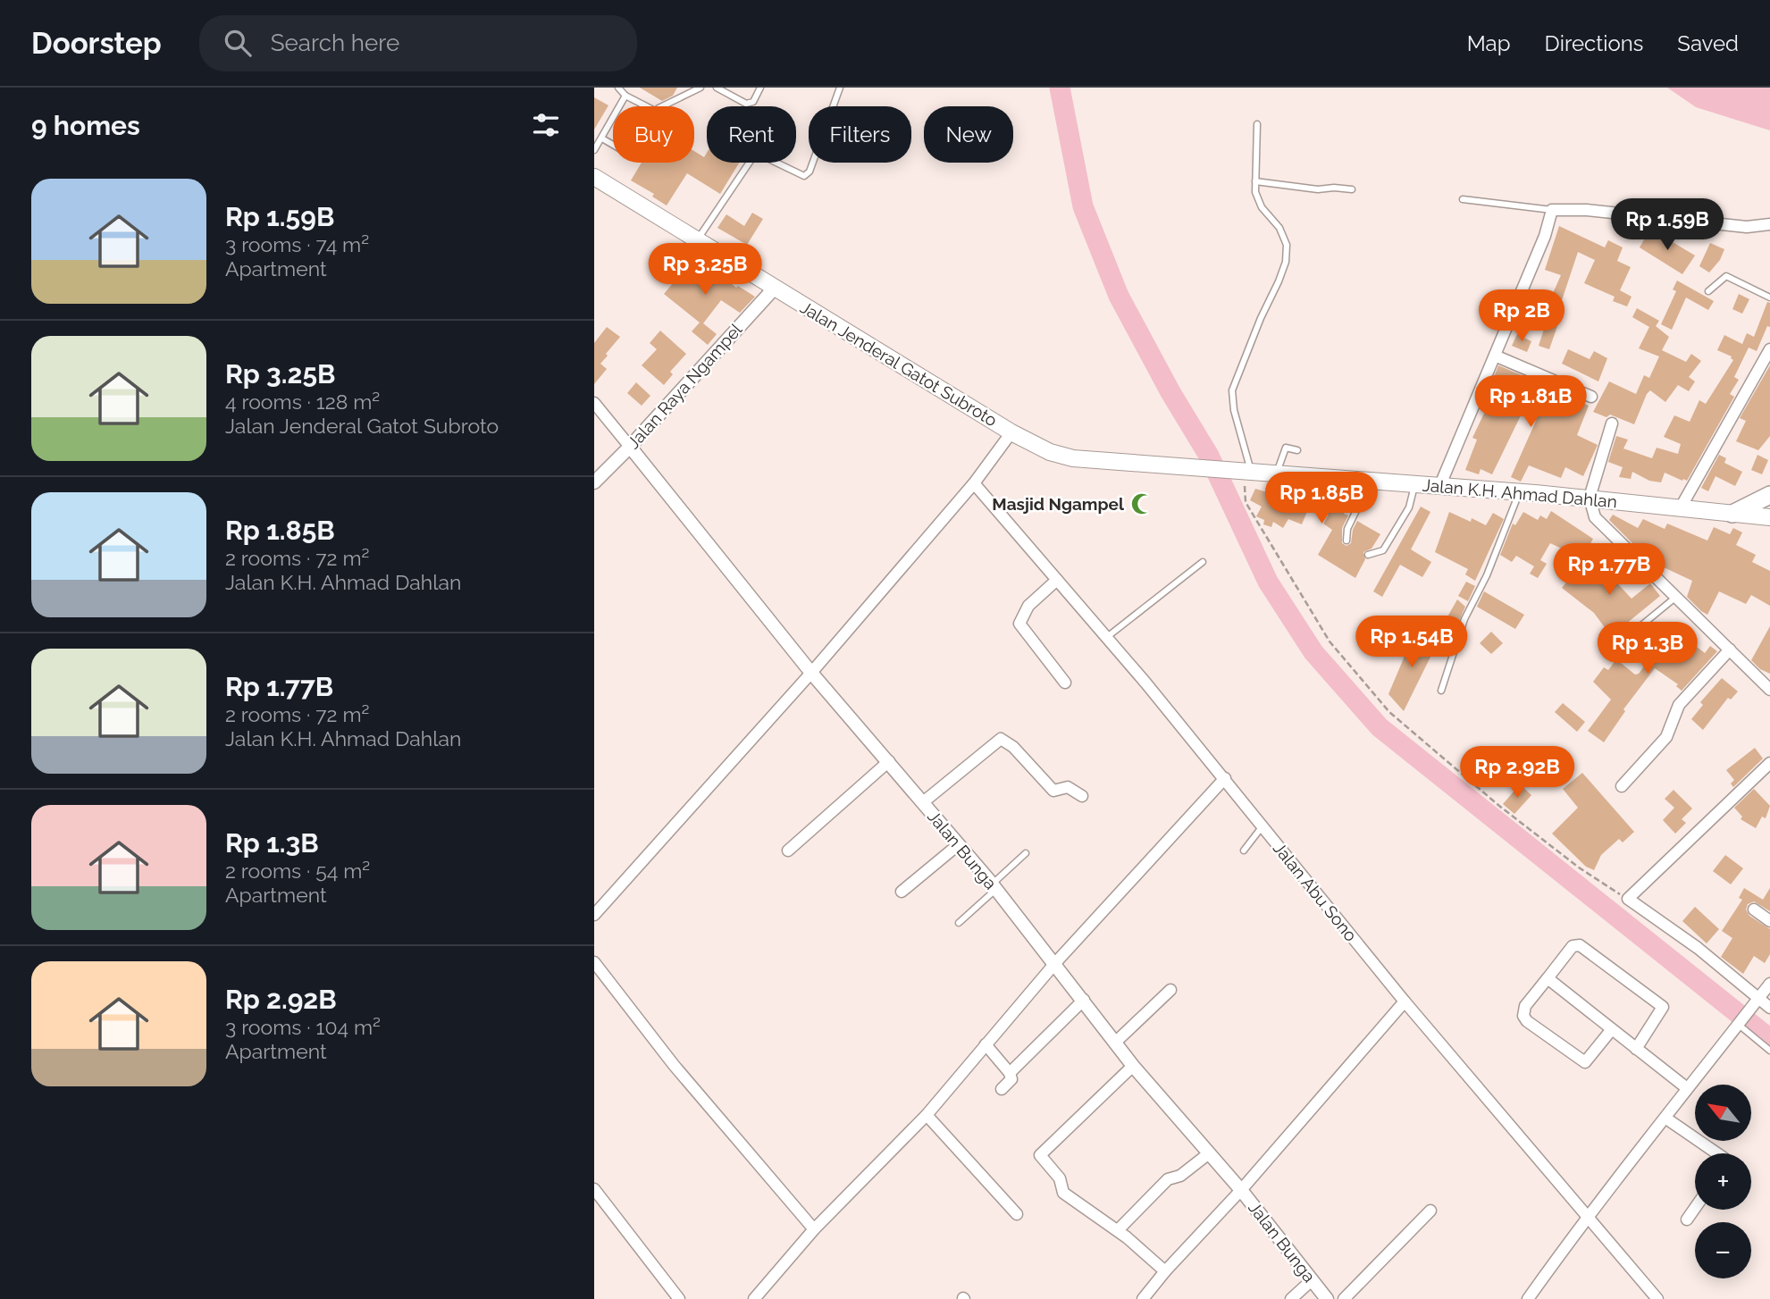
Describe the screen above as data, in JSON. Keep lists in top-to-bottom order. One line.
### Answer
{"streets":{"main road":["Jalan Jenderal Gatot Subroto","Jalan K.H. Ahmad Dahlan"],"street":["Jalan Raya Ngampel","Jalan Bunga","Jalan Abu Sono"]},"crossings":[["Jalan Jenderal Gatot Subroto","Jalan Raya Ngampel"],["Jalan Jenderal Gatot Subroto","Jalan K.H. Ahmad Dahlan"],["Jalan Raya Ngampel","Jalan Bunga"]],"places":{"mosque":["Masjid Ngampel"]},"north":"top left","page":{"header":"Doorstep","search":"Search here","nav":["Map","Directions","Saved"],"heading":"9 homes","chip":["Buy","Rent","Filters","New"],"list":[{"name":"Rp 1.59B","note":"3 rooms · 74 m² · Apartment"},{"name":"Rp 3.25B","note":"4 rooms · 128 m² · Jalan Jenderal Gatot Subroto"},{"name":"Rp 1.85B","note":"2 rooms · 72 m² · Jalan K.H. Ahmad Dahlan"},{"name":"Rp 1.77B","note":"2 rooms · 72 m² · Jalan K.H. Ahmad Dahlan"},{"name":"Rp 1.3B","note":"2 rooms · 54 m² · Apartment"},{"name":"Rp 2.92B","note":"3 rooms · 104 m² · Apartment"}],"price":["Rp 1.59B","Rp 3.25B","Rp 2B","Rp 1.81B","Rp 1.85B","Rp 1.77B","Rp 1.54B","Rp 1.3B","Rp 2.92B"],"map_buttons":["+","−"]}}
